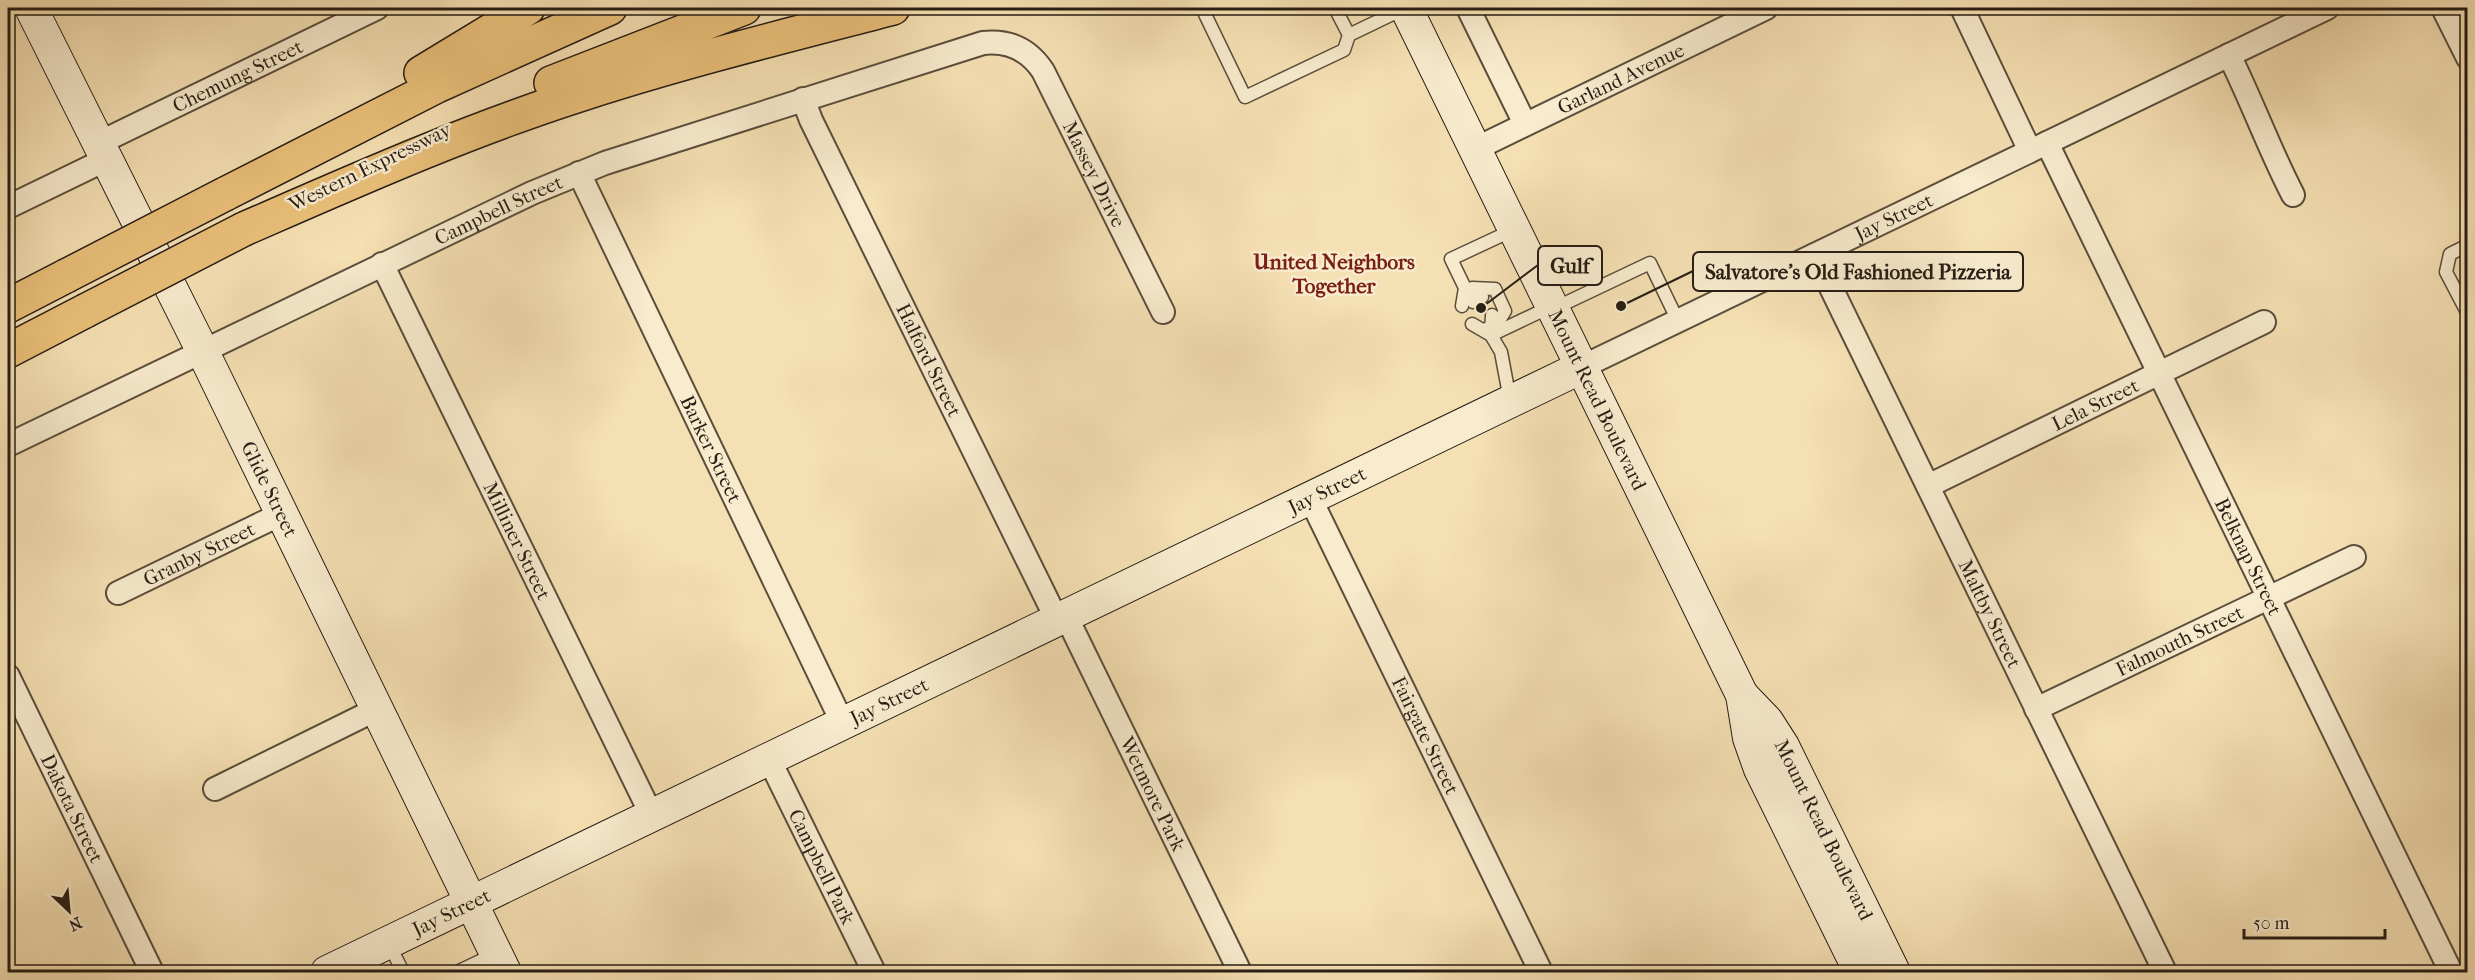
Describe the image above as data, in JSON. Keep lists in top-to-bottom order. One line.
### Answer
{"streets":{"highway":["Western Expressway"],"street":["Chemung Street","Garland Avenue","Massey Drive","Campbell Street","Jay Street","Halford Street","Mount Read Boulevard","Lela Street","Barker Street","Glide Street","Milliner Street","Granby Street","Belknap Street","Maltby Street","Falmouth Street","Fairgate Street","Wetmore Park","Dakota Street","Campbell Park"]},"crossings":[["Chemung Street","Glide Street"],["Garland Avenue","Mount Read Boulevard"],["Massey Drive","Campbell Street"],["Campbell Street","Halford Street"],["Campbell Street","Barker Street"],["Campbell Street","Glide Street"],["Campbell Street","Milliner Street"],["Jay Street","Halford Street"],["Jay Street","Mount Read Boulevard"],["Jay Street","Barker Street"],["Jay Street","Glide Street"],["Jay Street","Milliner Street"],["Jay Street","Belknap Street"],["Jay Street","Maltby Street"],["Jay Street","Fairgate Street"],["Jay Street","Wetmore Park"],["Jay Street","Campbell Park"],["Halford Street","Wetmore Park"],["Lela Street","Belknap Street"],["Lela Street","Maltby Street"],["Glide Street","Granby Street"],["Belknap Street","Falmouth Street"],["Maltby Street","Falmouth Street"]],"districts":["United Neighbors Together"],"places":["Salvatore's Old Fashioned Pizzeria","Gulf"],"scale_bar":"50 m","north":"bottom right"}
